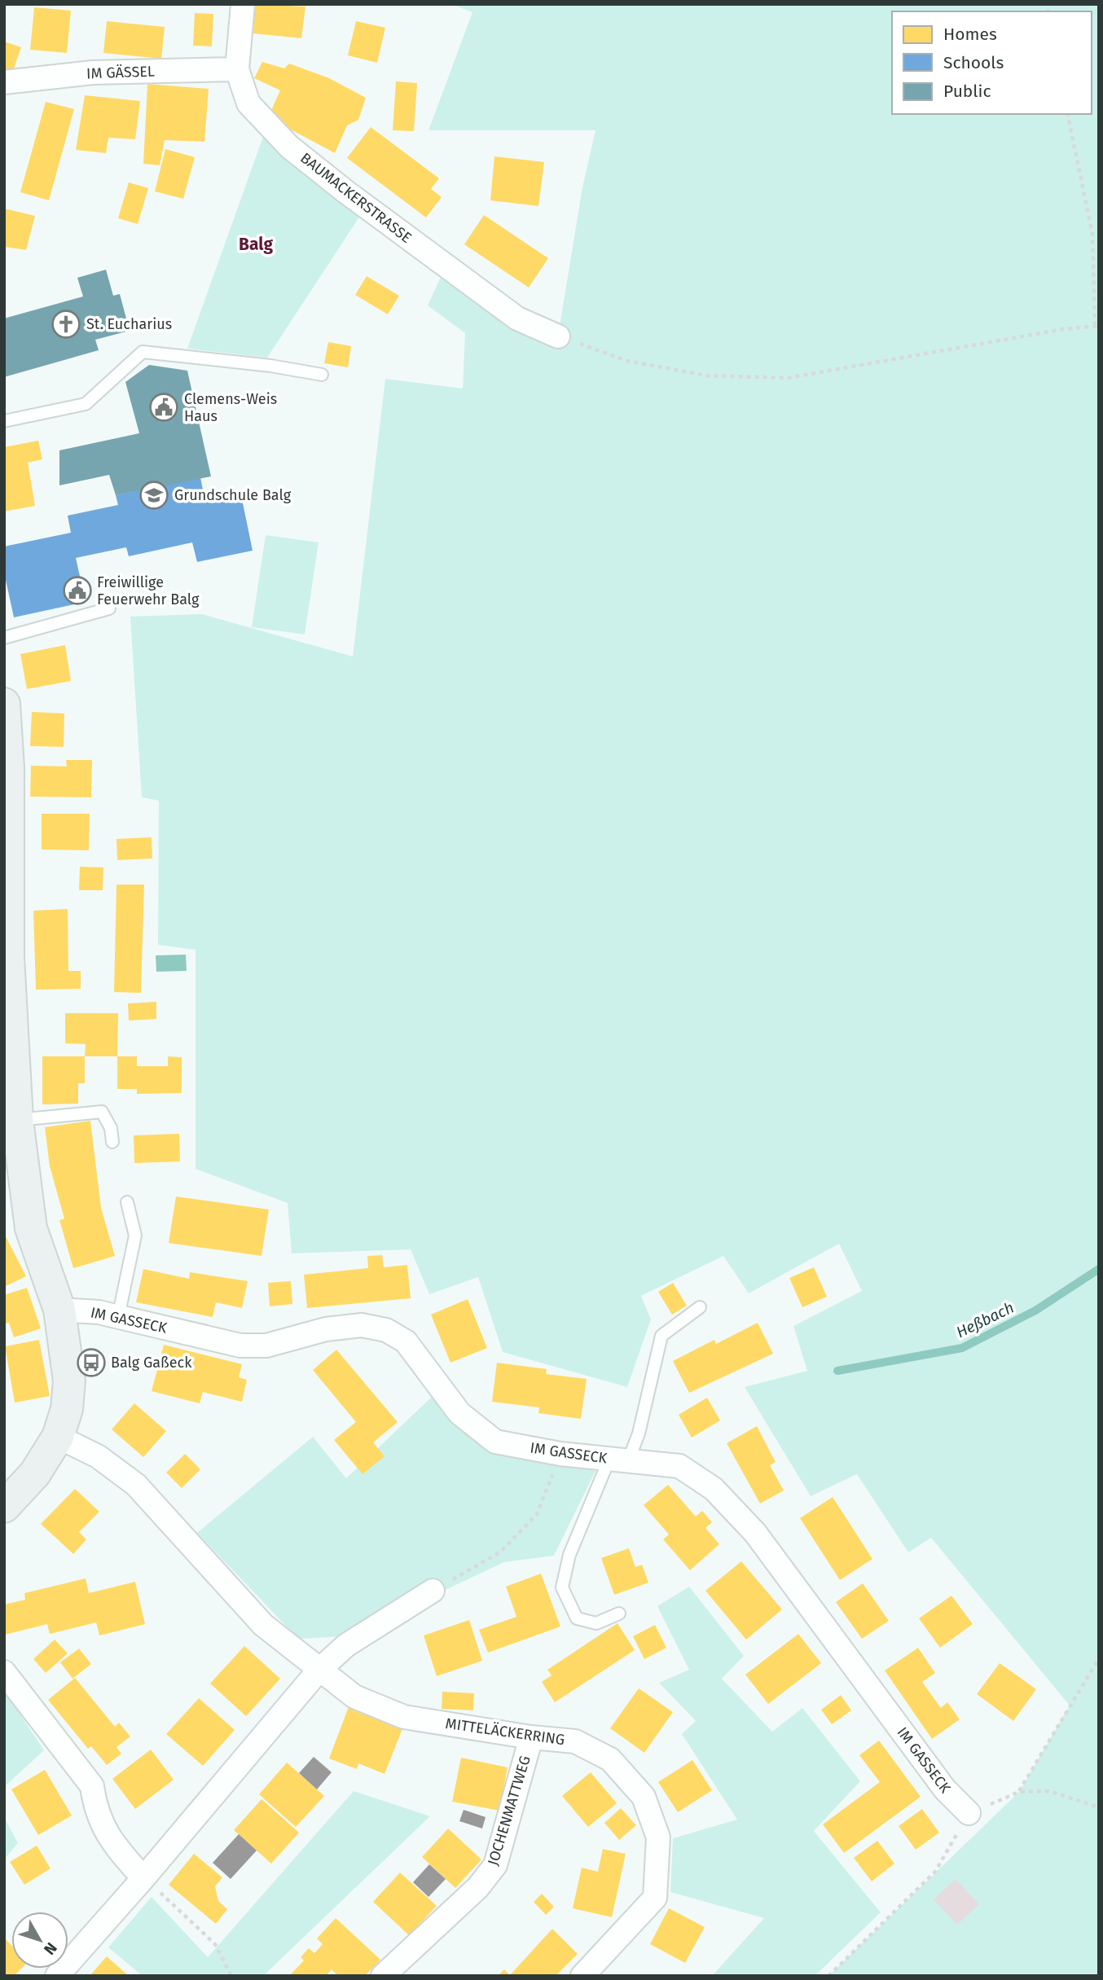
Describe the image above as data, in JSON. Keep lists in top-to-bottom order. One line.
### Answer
{"streets":{"street":["IM GÄSSEL","BAUMACKERSTRASSE","IM GASSECK","MITTELÄCKERRING","JOCHENMATTWEG"]},"crossings":[["IM GÄSSEL","BAUMACKERSTRASSE"],["MITTELÄCKERRING","JOCHENMATTWEG"]],"districts":["Balg"],"water":["Heßbach"],"places":{"church":["St. Eucharius"],"public building":["Clemens-Weis Haus","Freiwillige Feuerwehr Balg"],"school or university":["Grundschule Balg"],"bus stop":["Balg Gaßeck"]},"legend":["Homes","Schools","Public"],"north":"bottom right"}
